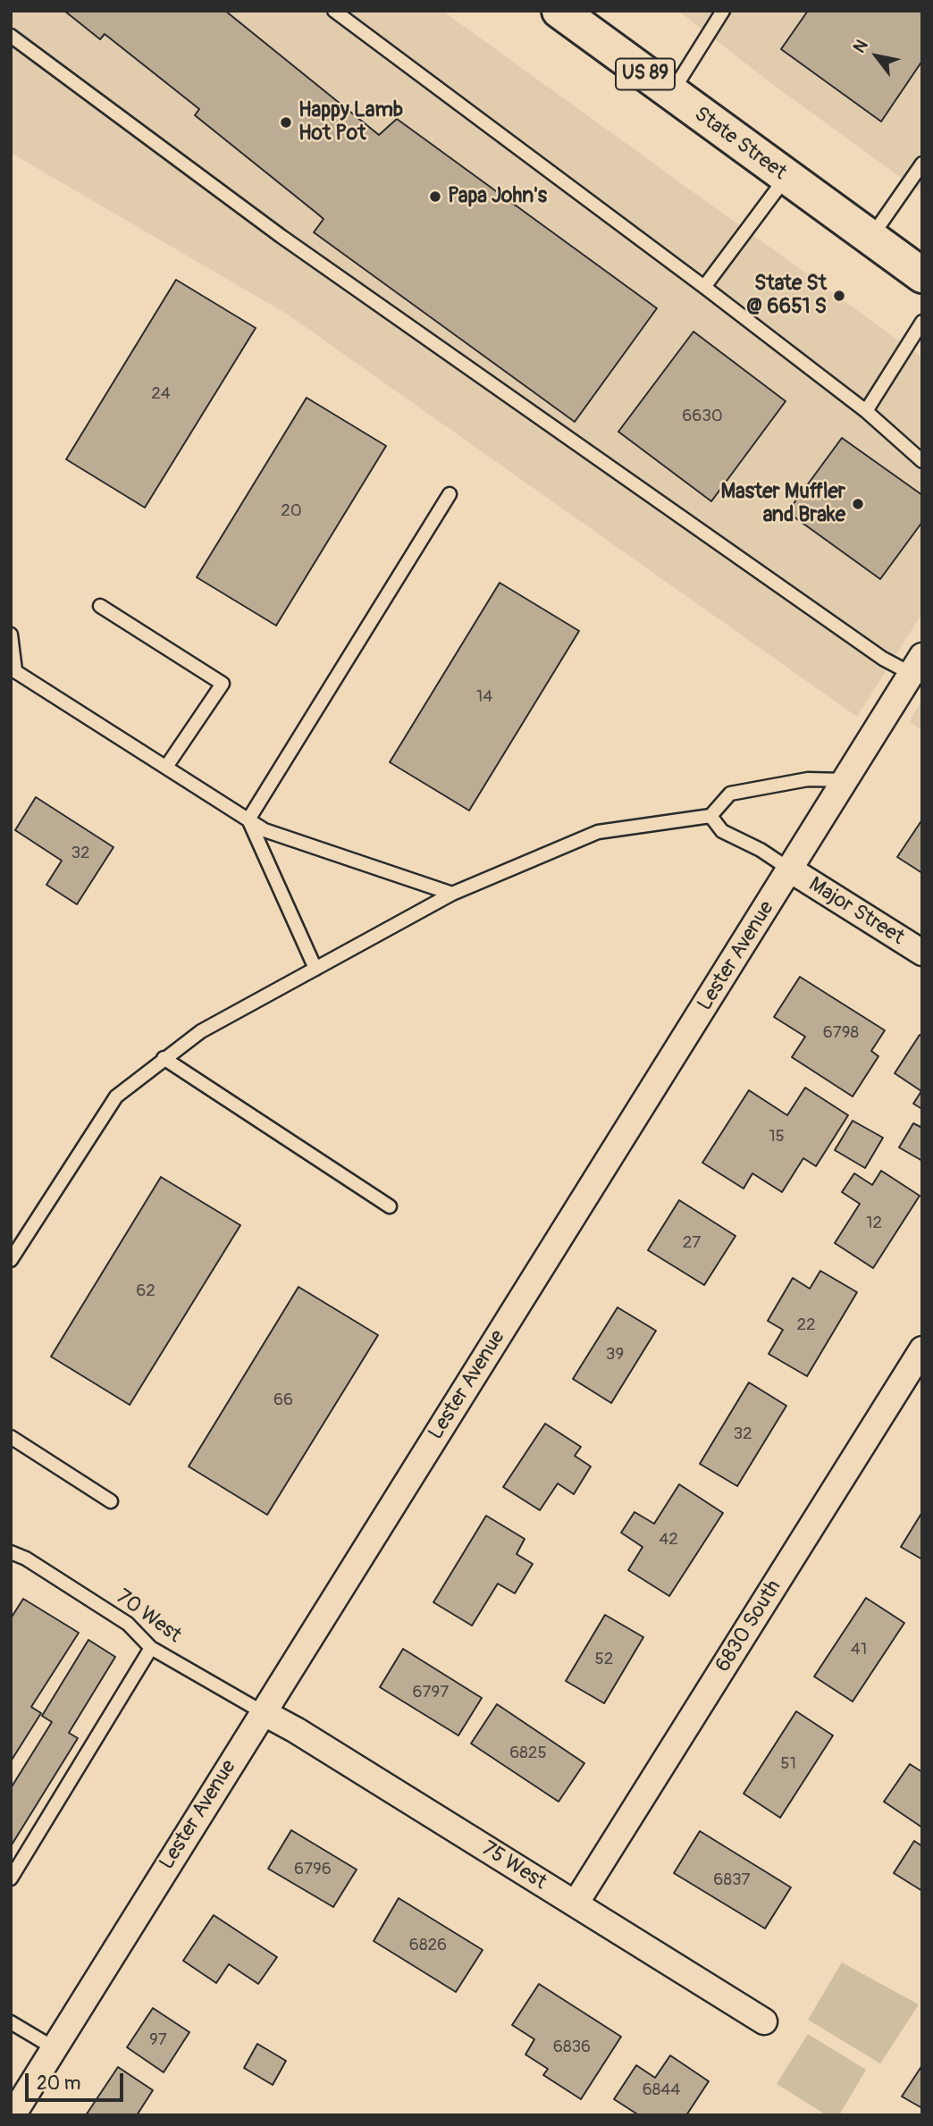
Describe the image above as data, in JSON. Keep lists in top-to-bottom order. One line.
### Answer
{"streets":{"main road":["US 89","State Street"],"street":["Major Street","Lester Avenue","6830 South","75 West"],"lane":["70 West"]},"crossings":[["Major Street","Lester Avenue"],["Lester Avenue","70 West"],["Lester Avenue","75 West"],["70 West","75 West"],["6830 South","75 West"]],"places":["Happy Lamb Hot Pot","Papa John's","State St @ 6651 S","Master Muffler and Brake"],"house_numbers":["24","6630","20","14","32","6798","15","12","27","62","22","39","66","32","42","41","52","6797","6825","51","6796","6837","6826","97","6836","6844"],"scale_bar":"20 m","north":"top left"}
